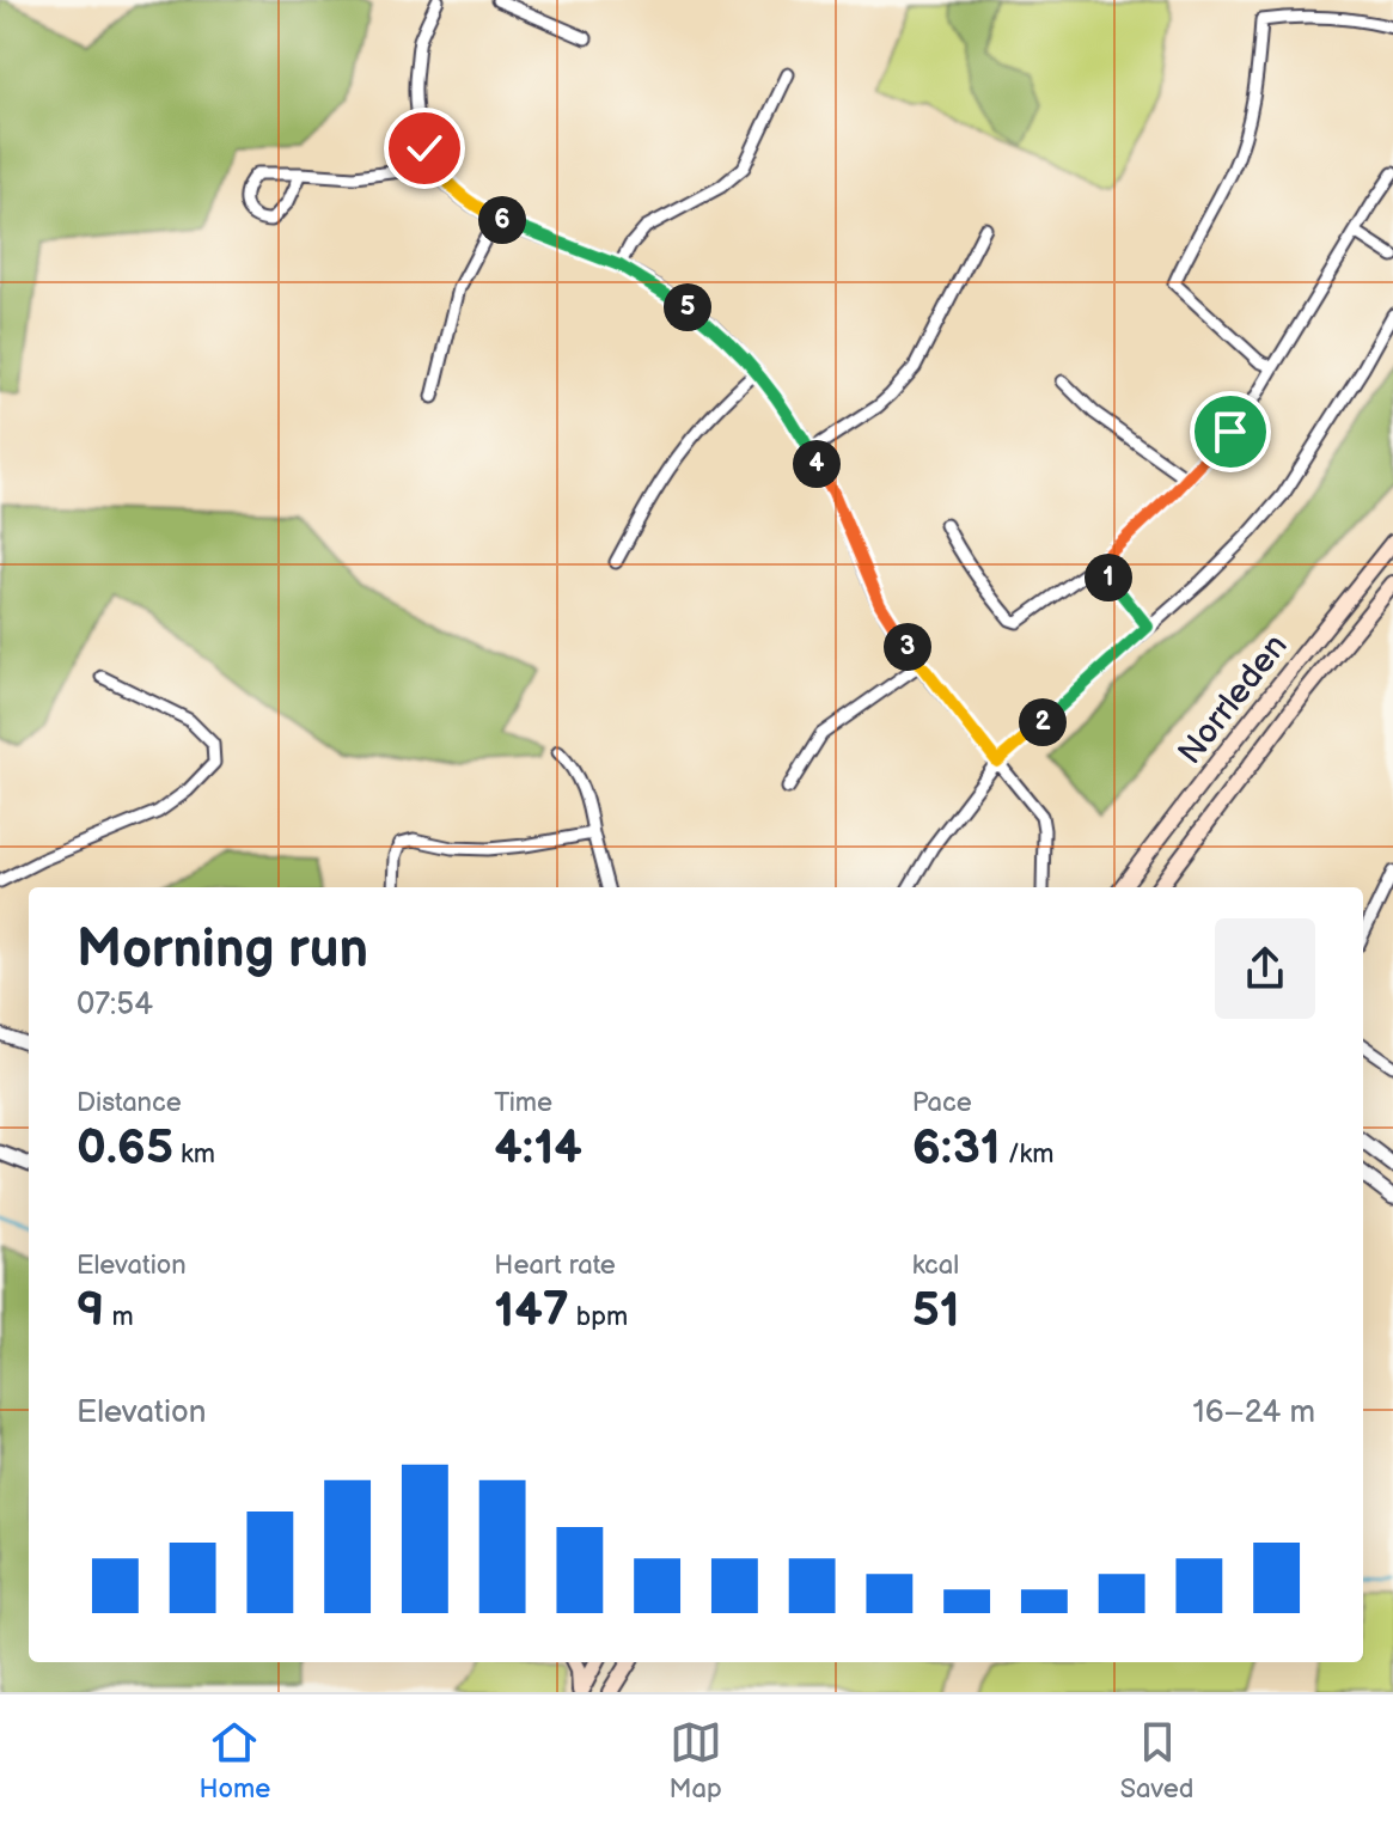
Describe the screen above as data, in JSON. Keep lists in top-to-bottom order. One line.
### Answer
{"streets":{"main road":["Norrleden"]},"page":{"pins":["6","5","4","1","3","2"],"heading":["Morning run","07:54"],"stats":[["Distance","0.65 km"],["Time","4:14"],["Pace","6:31 /km"],["Elevation","9 m"],["Heart rate","147 bpm"],["kcal","51"]],"chart":["Elevation","16–24 m"],"tabs":["Home","Map","Saved"]}}
